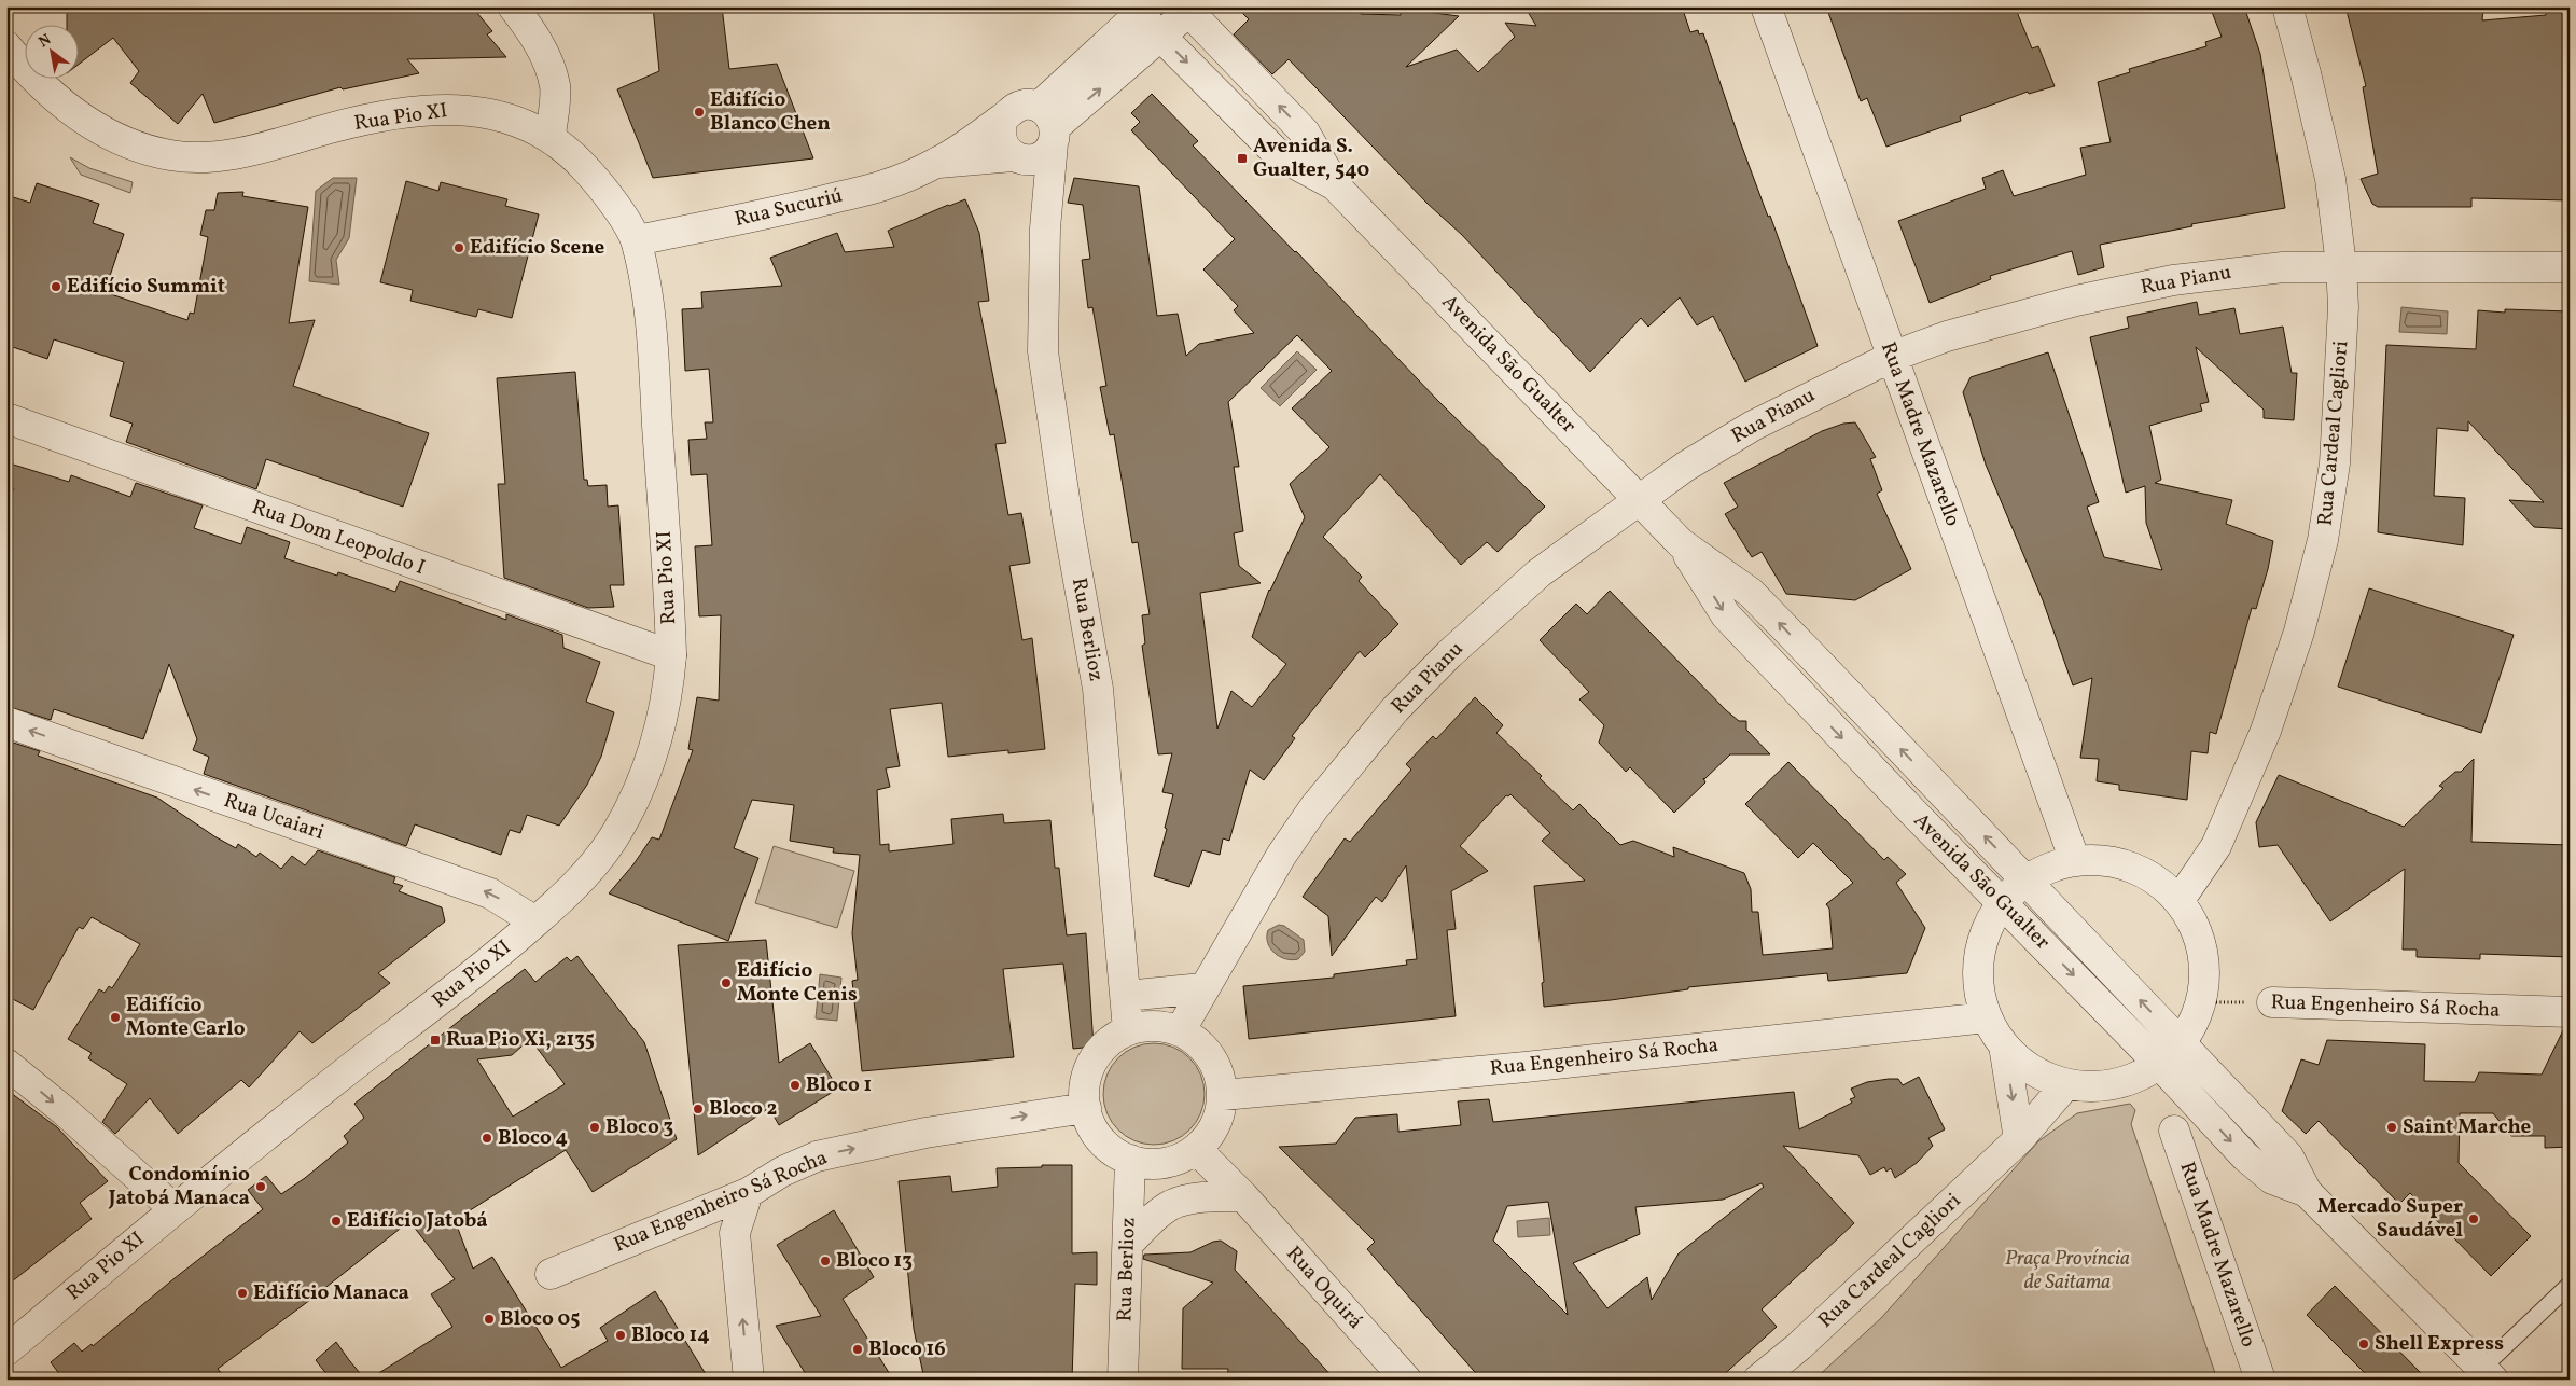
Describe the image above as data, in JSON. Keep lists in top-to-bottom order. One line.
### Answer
{"streets":{"street":["Rua Pio XI","Rua Sucuriú","Rua Pianu","Avenida São Gualter","Rua Cardeal Cagliori","Rua Madre Mazarello","Rua Dom Leopoldo I","Rua Berlioz","Rua Ucaiari","Rua Engenheiro Sá Rocha","Rua Oquirá"]},"crossings":[["Rua Pio XI","Rua Sucuriú"],["Rua Pio XI","Rua Dom Leopoldo I"],["Rua Pio XI","Rua Ucaiari"],["Rua Sucuriú","Rua Berlioz"],["Rua Pianu","Avenida São Gualter"],["Rua Pianu","Rua Cardeal Cagliori"],["Rua Pianu","Rua Madre Mazarello"],["Rua Pianu","Rua Berlioz"],["Rua Pianu","Rua Engenheiro Sá Rocha"],["Rua Pianu","Rua Oquirá"],["Rua Berlioz","Rua Engenheiro Sá Rocha"],["Rua Berlioz","Rua Oquirá"],["Rua Engenheiro Sá Rocha","Rua Oquirá"]],"one_way":["Rua Ucaiari"],"parks":["Praça Província de Saitama"],"places":{"other":["Edifício Blanco Chen","Edifício Scene","Edifício Summit","Edifício Monte Cenis","Edifício Monte Carlo","Bloco 1","Bloco 2","Bloco 3","Saint Marche","Bloco 4","Condomínio Jatobá Manaca","Mercado Super Saudável","Edifício Jatobá","Bloco 13","Edifício Manaca","Bloco 05","Bloco 14","Shell Express","Bloco 16"],"transit":["Avenida S. Gualter, 540","Rua Pio Xi, 2135"]},"north":"top left"}
